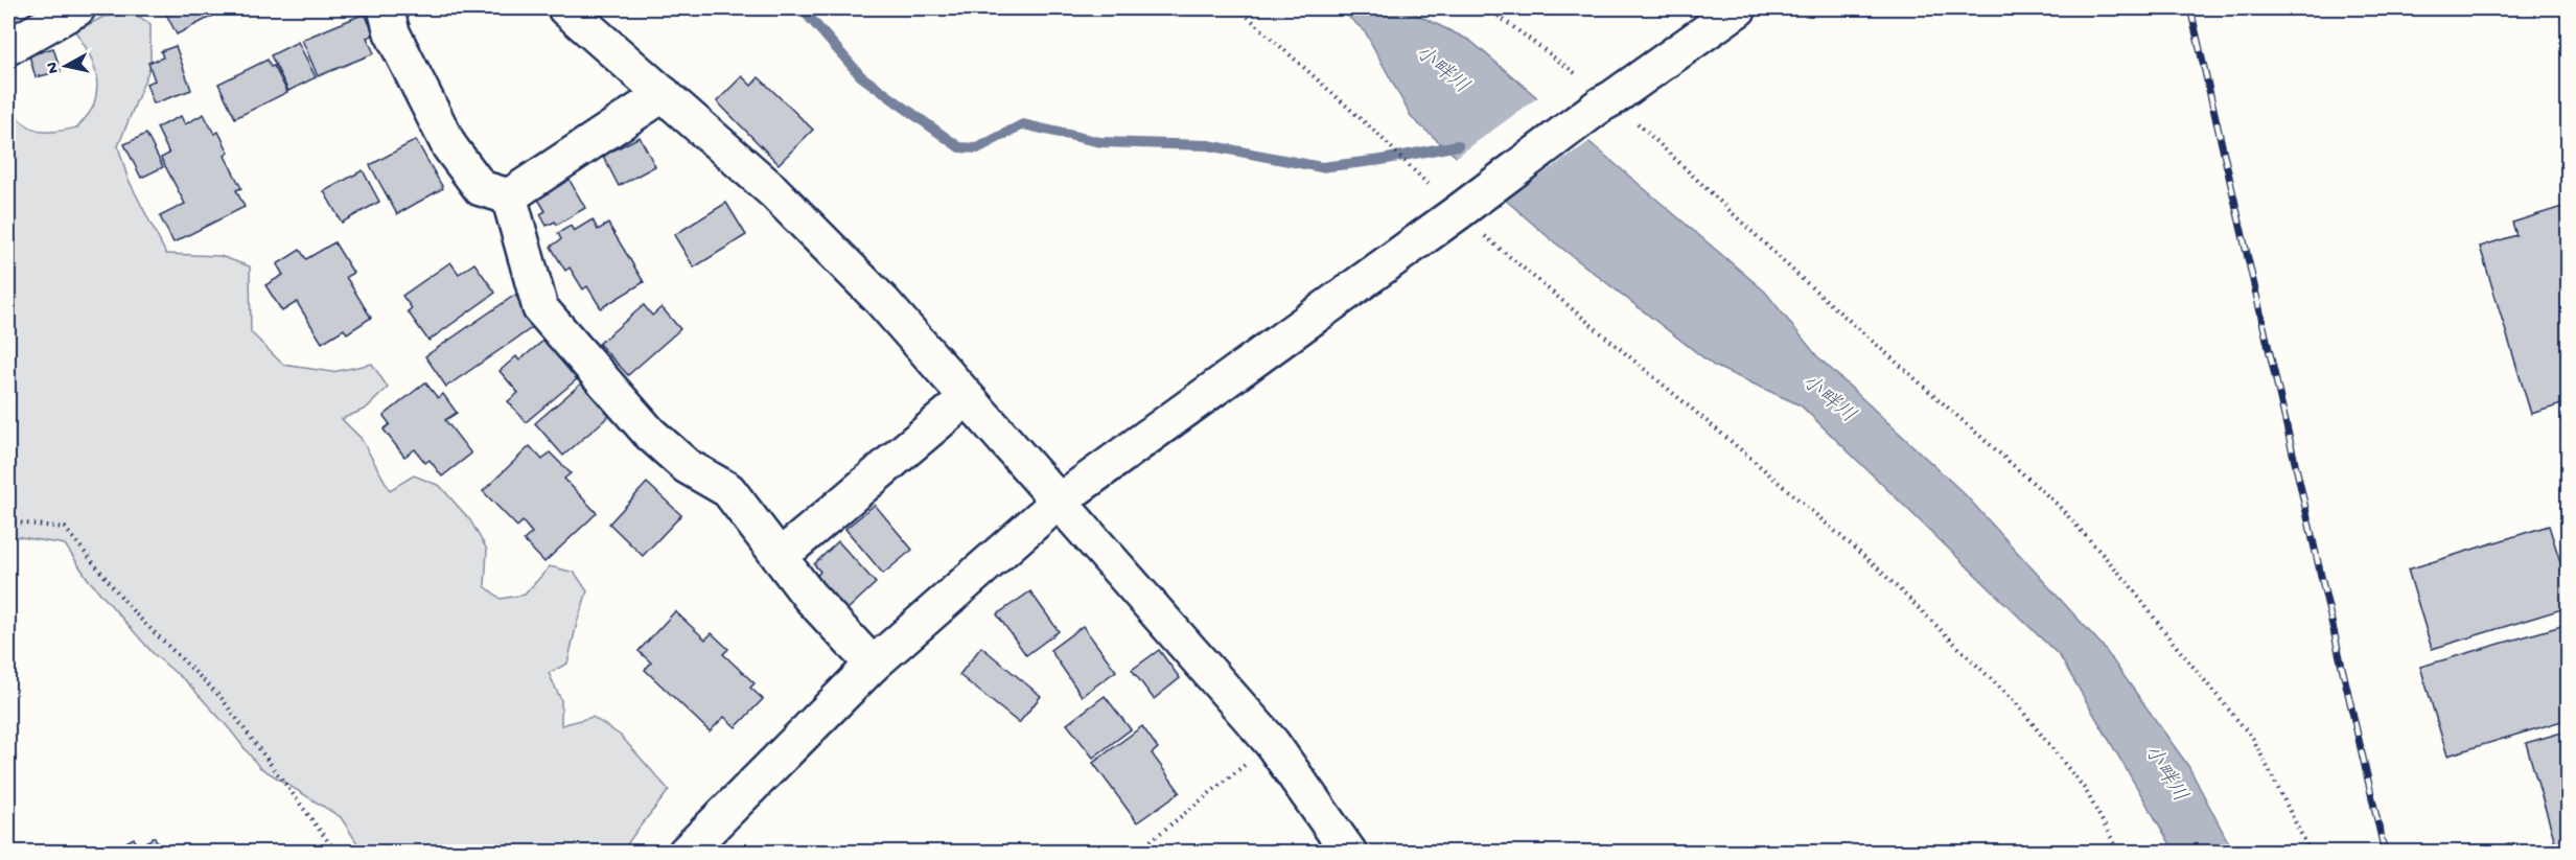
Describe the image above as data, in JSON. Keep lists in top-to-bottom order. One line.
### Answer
{"water":["小畔川"],"north":"left"}
